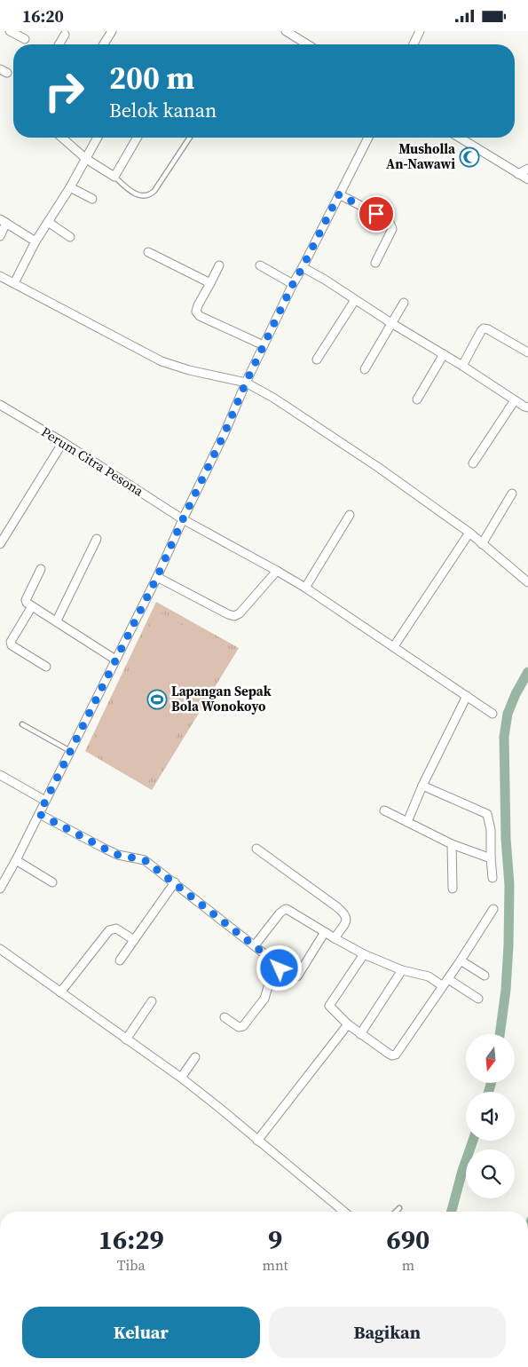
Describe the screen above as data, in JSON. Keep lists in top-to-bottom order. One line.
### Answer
{"streets":{"street":["Perum Citra Pesona"]},"places":{"mosque":["Musholla An-Nawawi"],"sports":["Lapangan Sepak Bola Wonokoyo"]},"north":"bottom","page":{"status":"16:20","turn":["200 m","Belok kanan"],"eta":["16:29","Tiba","9","mnt","690","m"],"buttons":["Keluar","Bagikan"]}}
